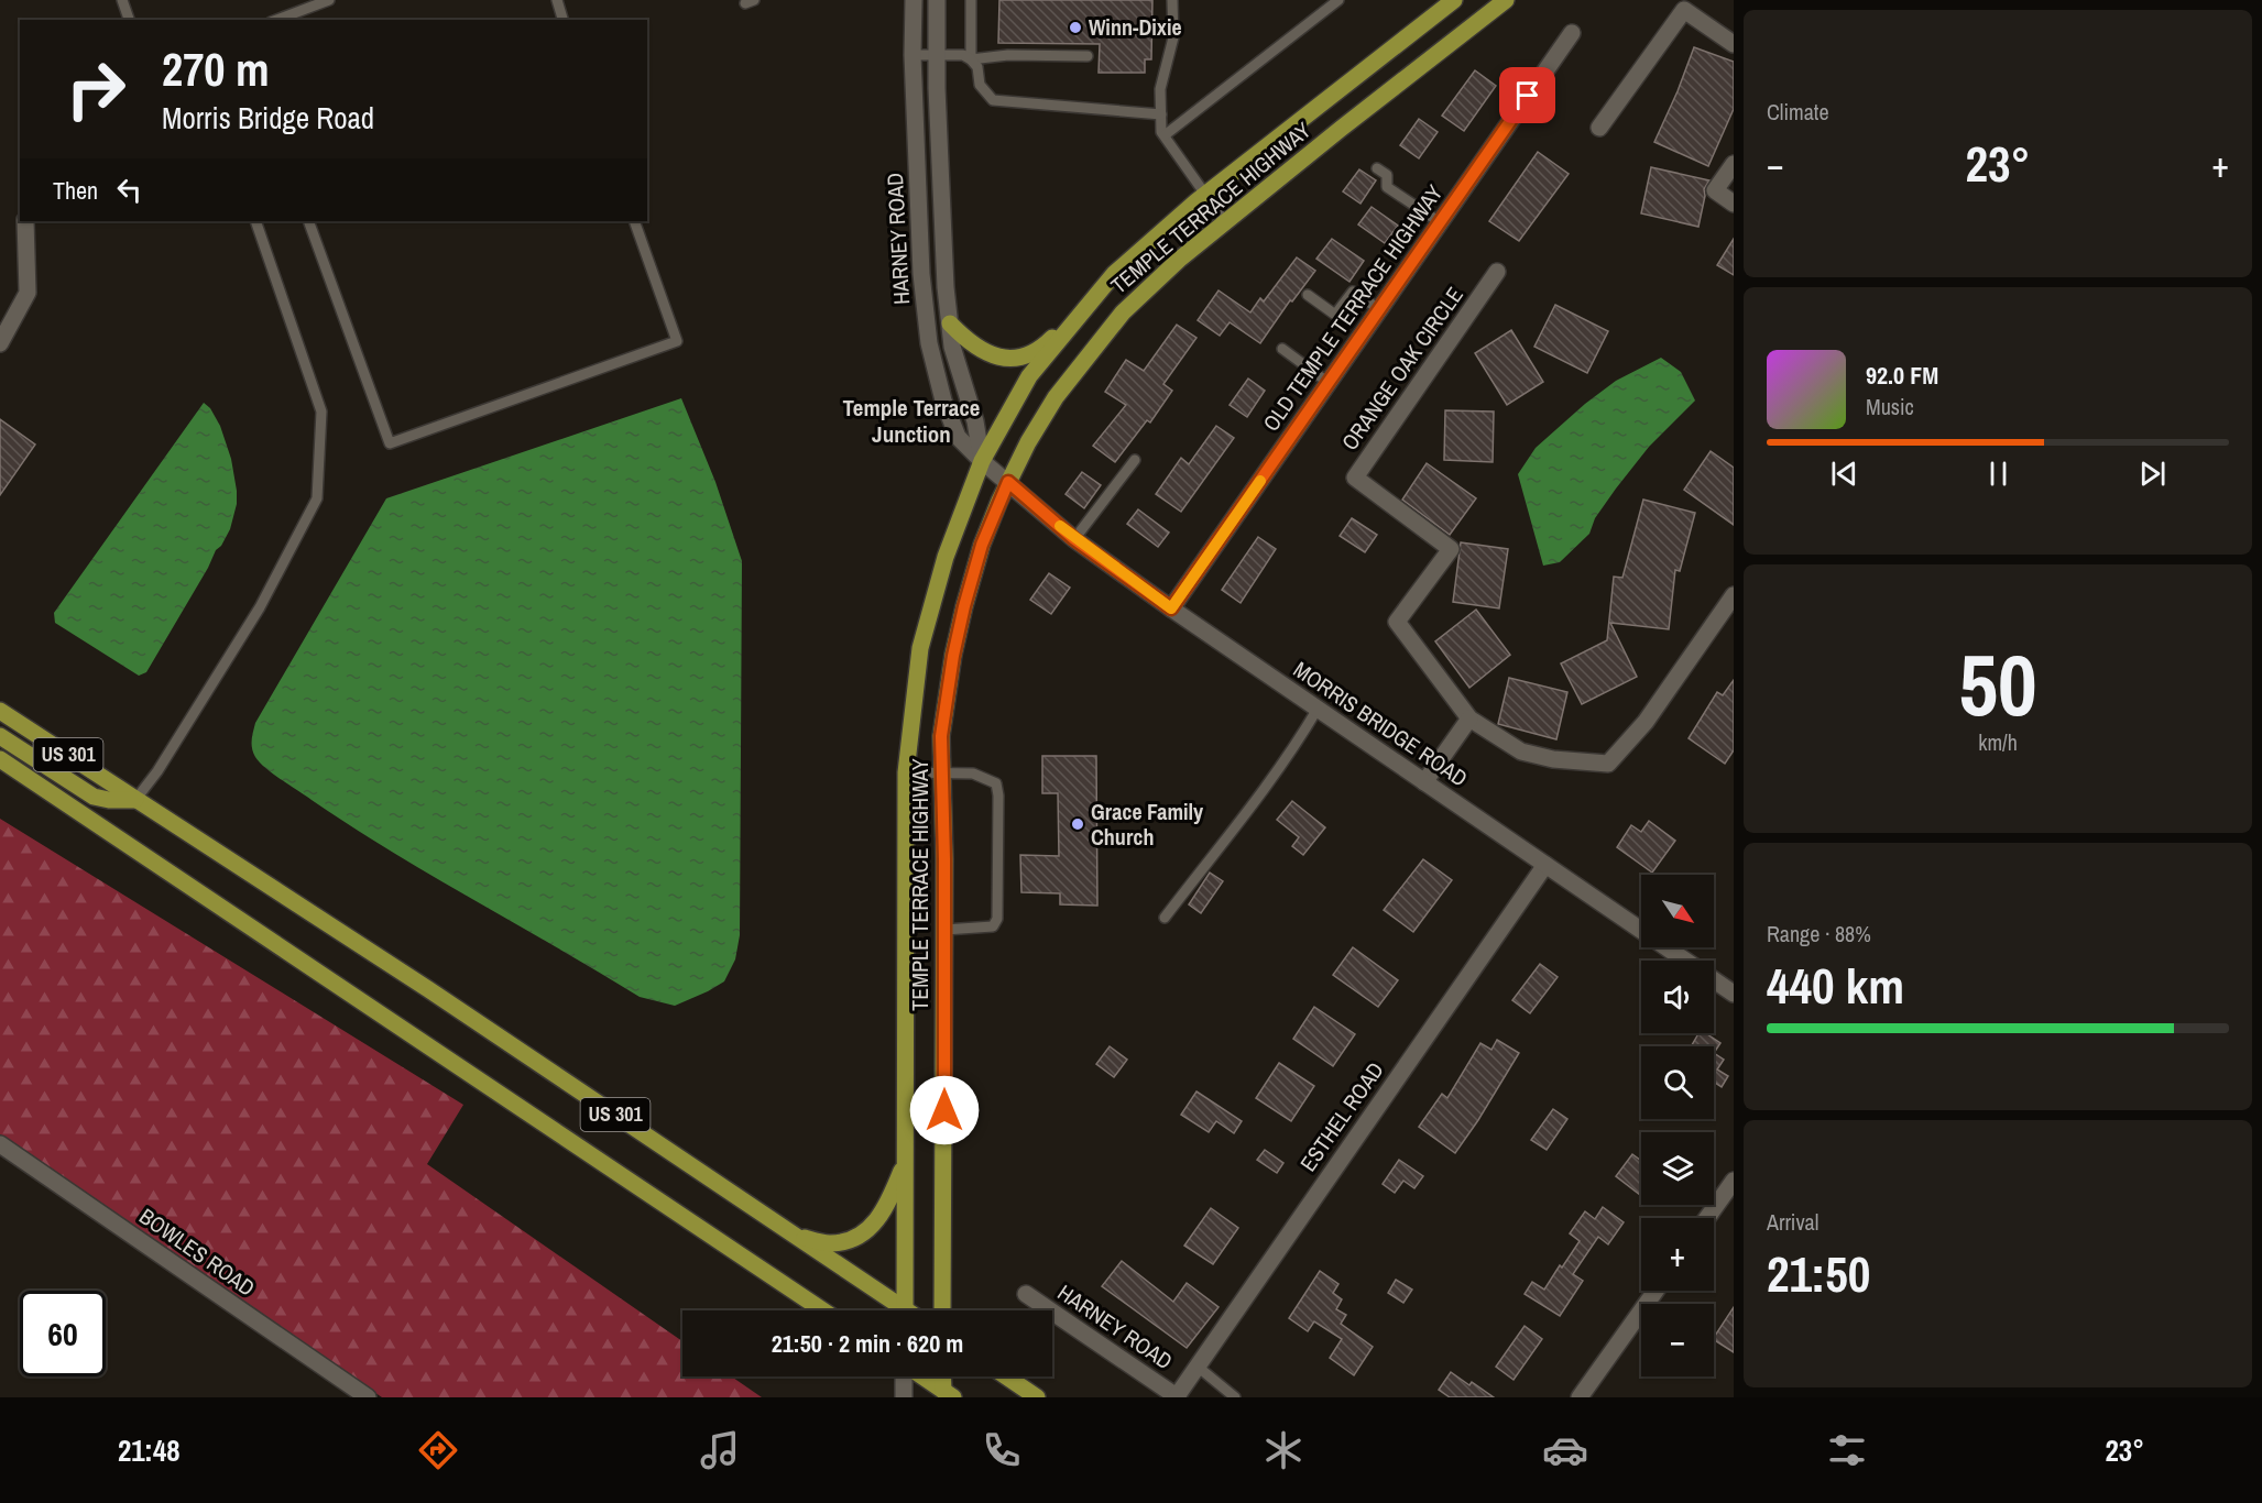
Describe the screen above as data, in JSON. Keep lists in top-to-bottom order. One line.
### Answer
{"streets":{"main road":["TEMPLE TERRACE HIGHWAY","US 301"],"street":["HARNEY ROAD","OLD TEMPLE TERRACE HIGHWAY","ORANGE OAK CIRCLE","MORRIS BRIDGE ROAD","ESTHEL ROAD","BOWLES ROAD"]},"crossings":[["TEMPLE TERRACE HIGHWAY","HARNEY ROAD"],["TEMPLE TERRACE HIGHWAY","MORRIS BRIDGE ROAD"],["HARNEY ROAD","MORRIS BRIDGE ROAD"],["HARNEY ROAD","ESTHEL ROAD"],["OLD TEMPLE TERRACE HIGHWAY","MORRIS BRIDGE ROAD"],["MORRIS BRIDGE ROAD","ESTHEL ROAD"]],"districts":["Temple Terrace Junction"],"places":["Winn-Dixie","Grace Family Church"],"north":"bottom right","page":{"tile":["Climate",["50","km/h"],["Range · 88%","440 km"],["Arrival","21:50"]],"turn":["270 m","Morris Bridge Road"],"heat":["−","23°","+"],"then":"Then","song":["92.0 FM","Music"],"map_buttons":["+","−"],"limit":"60","trip":"21:50 · 2 min · 620 m","tabs":["21:48","23°"]}}
